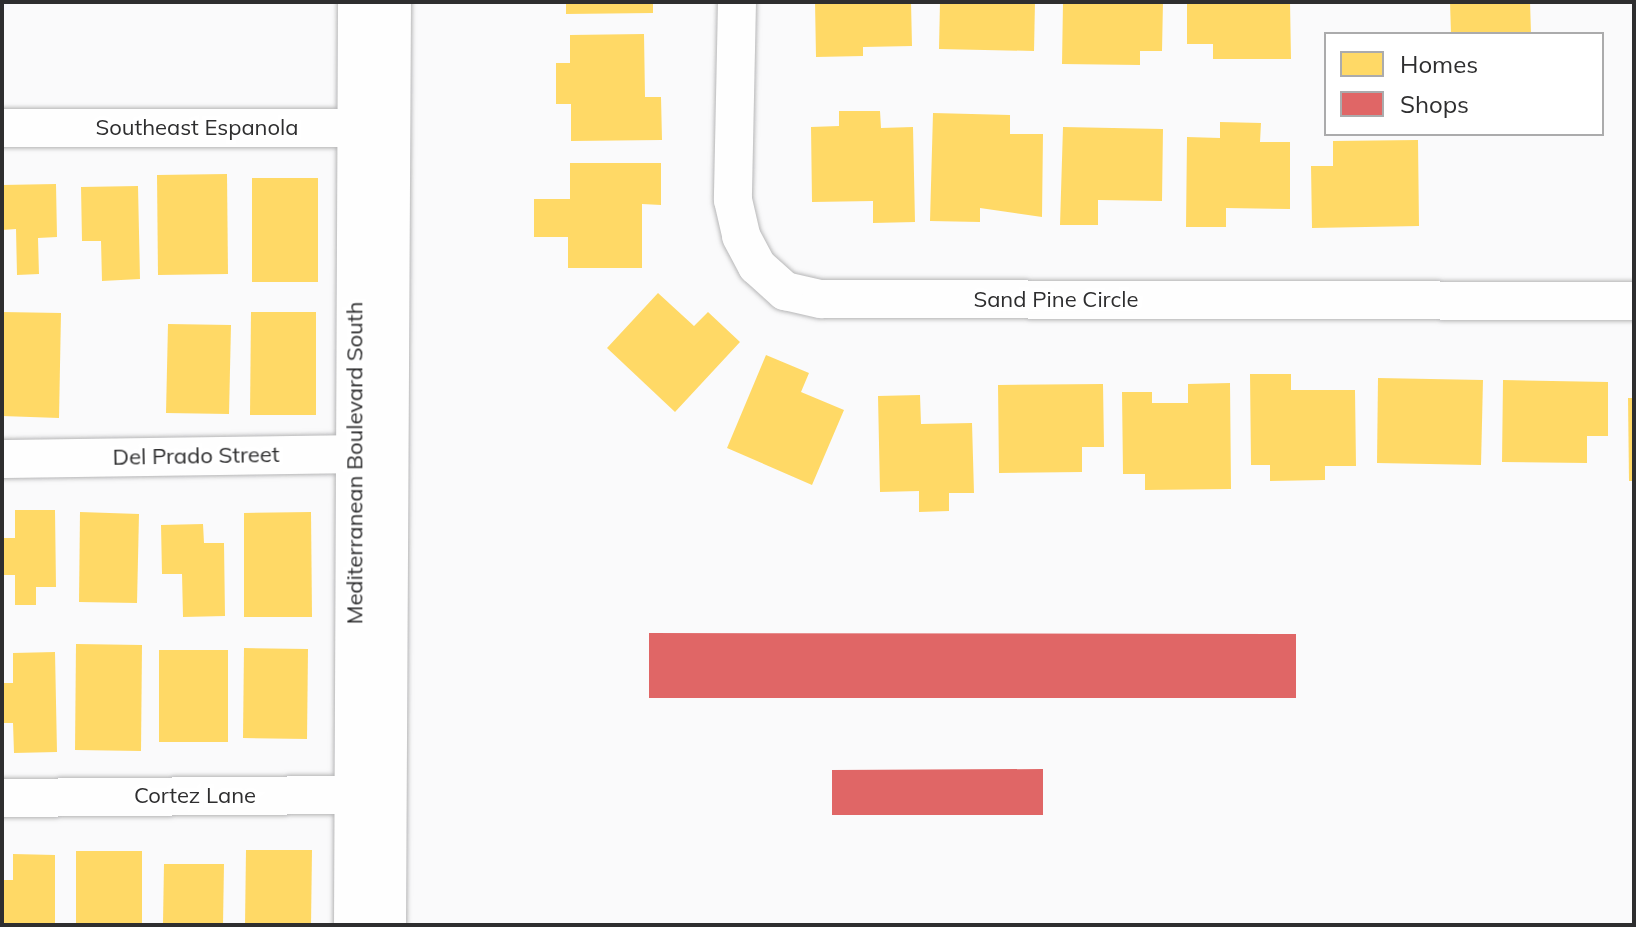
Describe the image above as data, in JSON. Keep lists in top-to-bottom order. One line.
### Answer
{"streets":{"street":["Southeast Espanola","Sand Pine Circle","Del Prado Street","Mediterranean Boulevard South","Cortez Lane"]},"crossings":[["Southeast Espanola","Mediterranean Boulevard South"],["Del Prado Street","Mediterranean Boulevard South"],["Mediterranean Boulevard South","Cortez Lane"]],"legend":["Homes","Shops"]}
